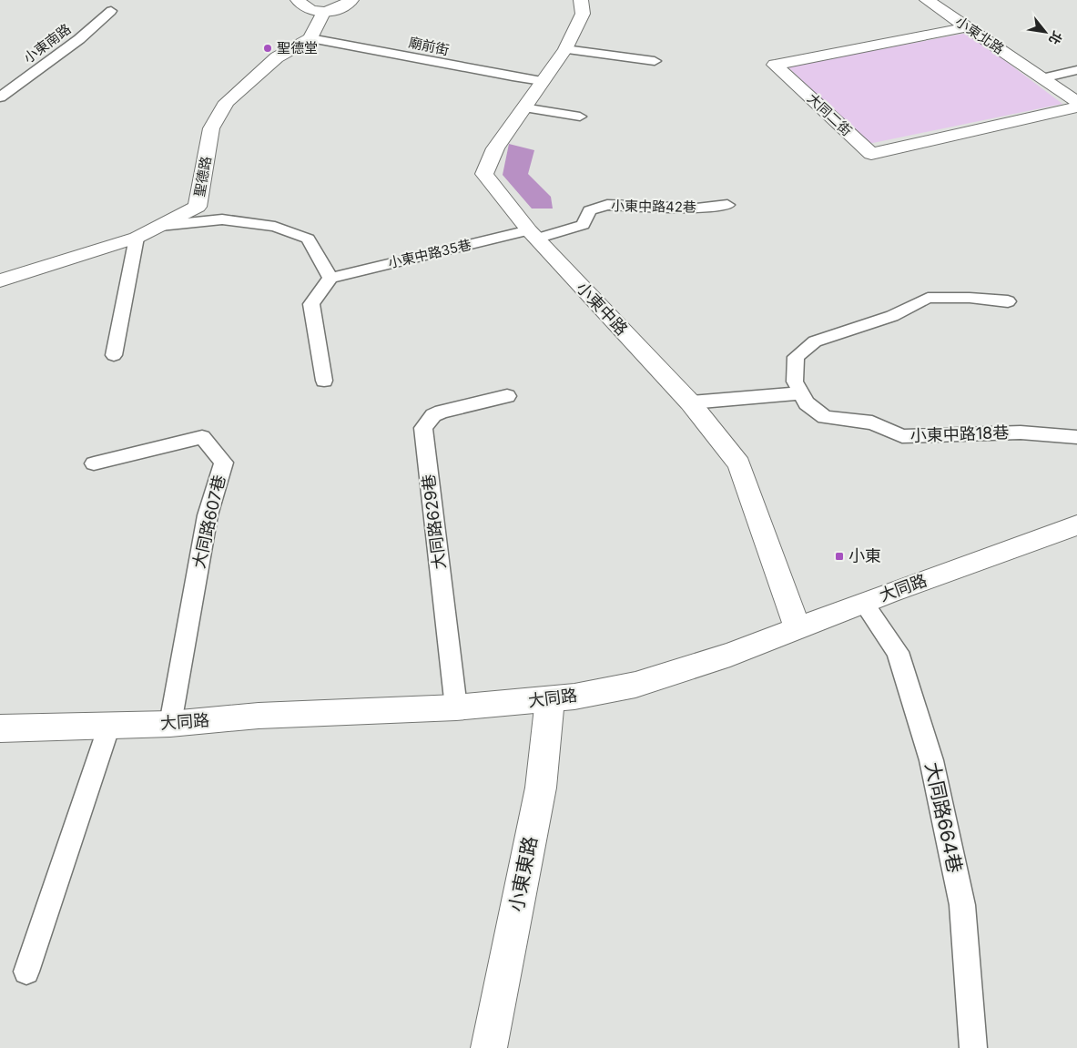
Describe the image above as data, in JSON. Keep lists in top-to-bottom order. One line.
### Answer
{"streets":{"street":["小東北路","大同二街","聖德路","小東中路","大同路","小東東路"],"lane":["小東南路","廟前街","小東中路42巷","小東中路35巷","小東中路18巷","大同路607巷","大同路629巷","大同路664巷"]},"crossings":[["小東北路","大同二街"],["廟前街","聖德路"],["廟前街","小東中路"],["小東中路42巷","小東中路35巷"],["小東中路42巷","小東中路"],["小東中路35巷","小東中路"],["小東中路","大同路"],["大同路607巷","大同路"],["大同路629巷","大同路"],["大同路","大同路664巷"],["大同路","小東東路"]],"places":{"other":["聖德堂"],"transit":["小東"]},"north":"bottom right"}
